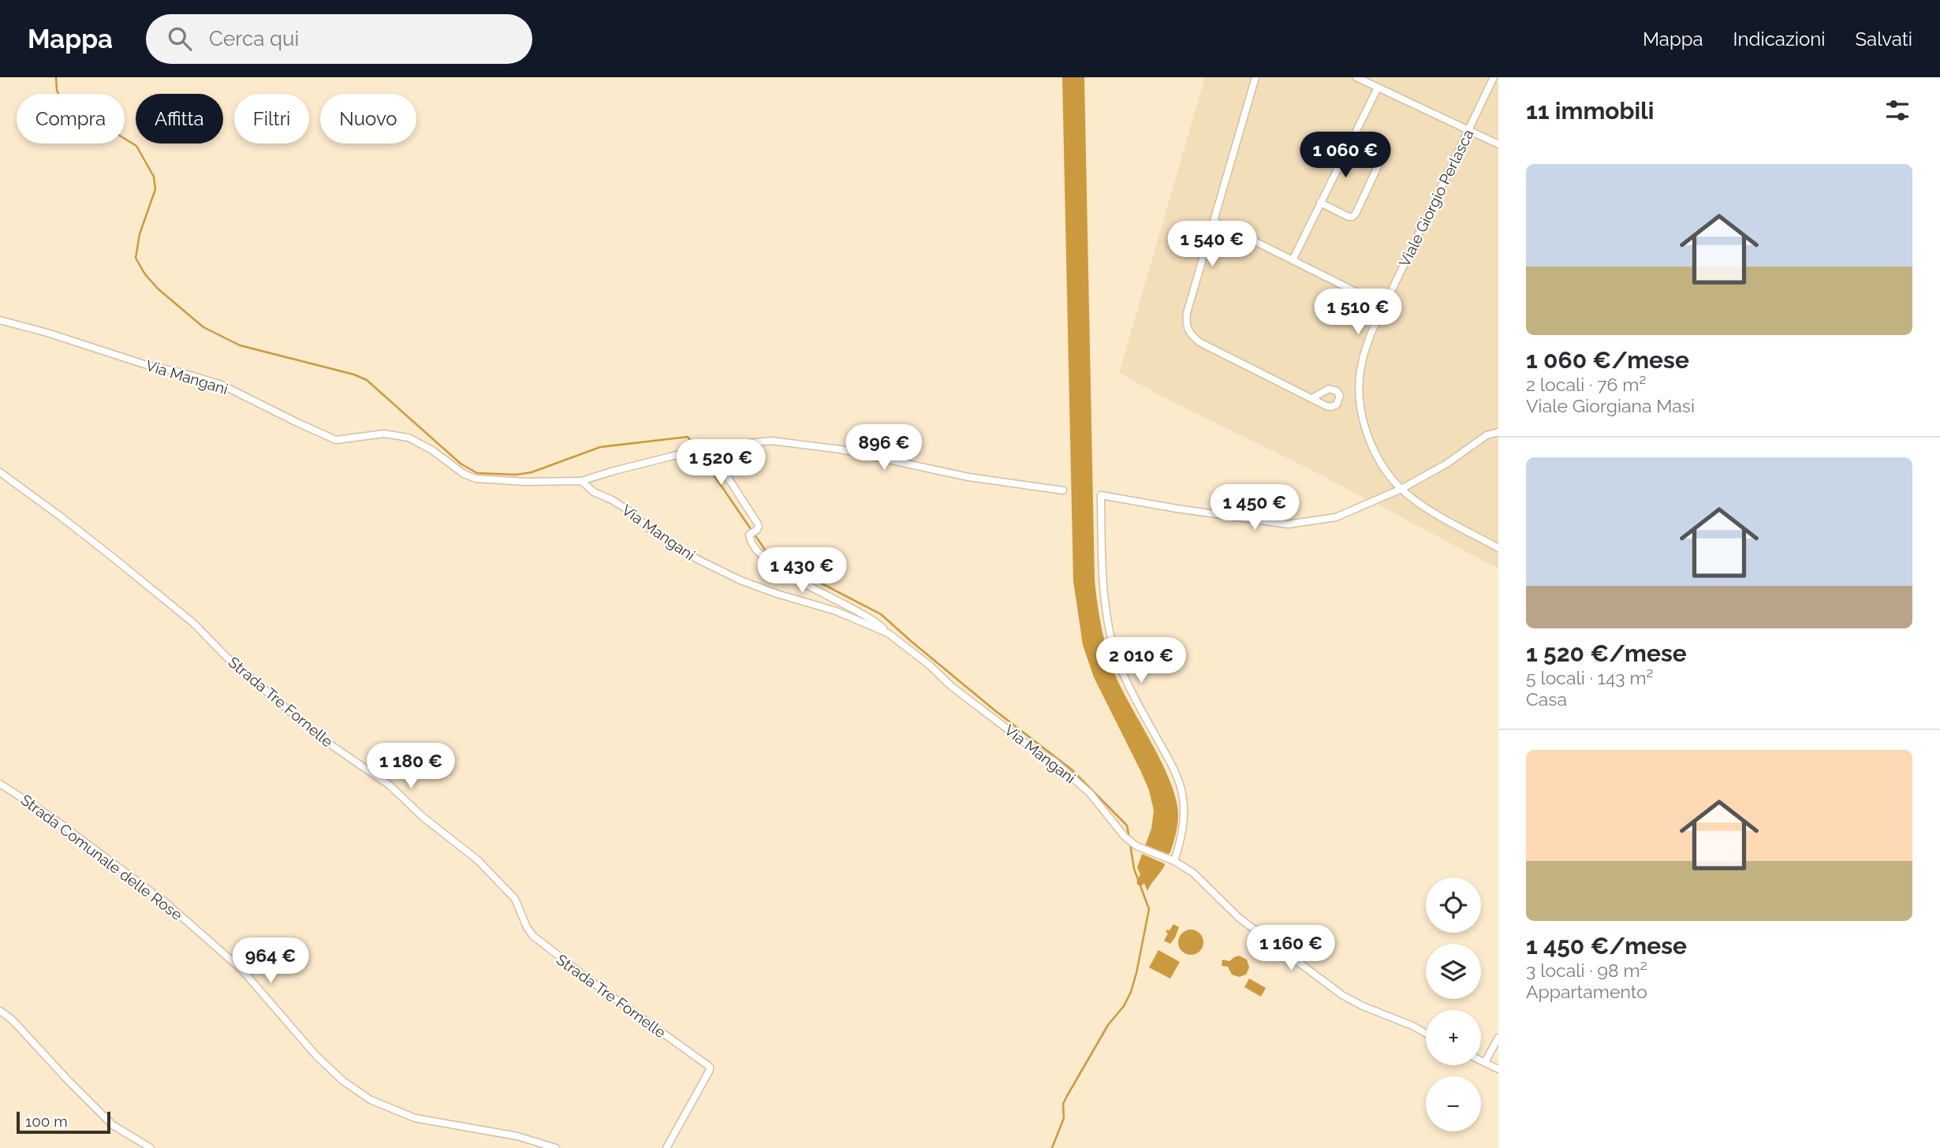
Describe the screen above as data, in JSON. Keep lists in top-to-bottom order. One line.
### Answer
{"streets":{"street":["Viale Giorgio Perlasca","Via Mangani","Strada Tre Fornelle","Strada Comunale delle Rose"]},"scale_bar":"100 m","page":{"header":"Mappa","search":"Cerca qui","nav":["Mappa","Indicazioni","Salvati"],"heading":"11 immobili","chip":["Compra","Affitta","Filtri","Nuovo"],"price":["1 060 €","1 540 €","1 510 €","896 €","1 520 €","1 450 €","1 430 €","2 010 €","1 180 €","1 160 €","964 €"],"list":[{"name":"1 060 €/mese","note":"2 locali · 76 m² · Viale Giorgiana Masi"},{"name":"1 520 €/mese","note":"5 locali · 143 m² · Casa"},{"name":"1 450 €/mese","note":"3 locali · 98 m² · Appartamento"}],"map_buttons":["+","−"],"scale":"100 m"}}
